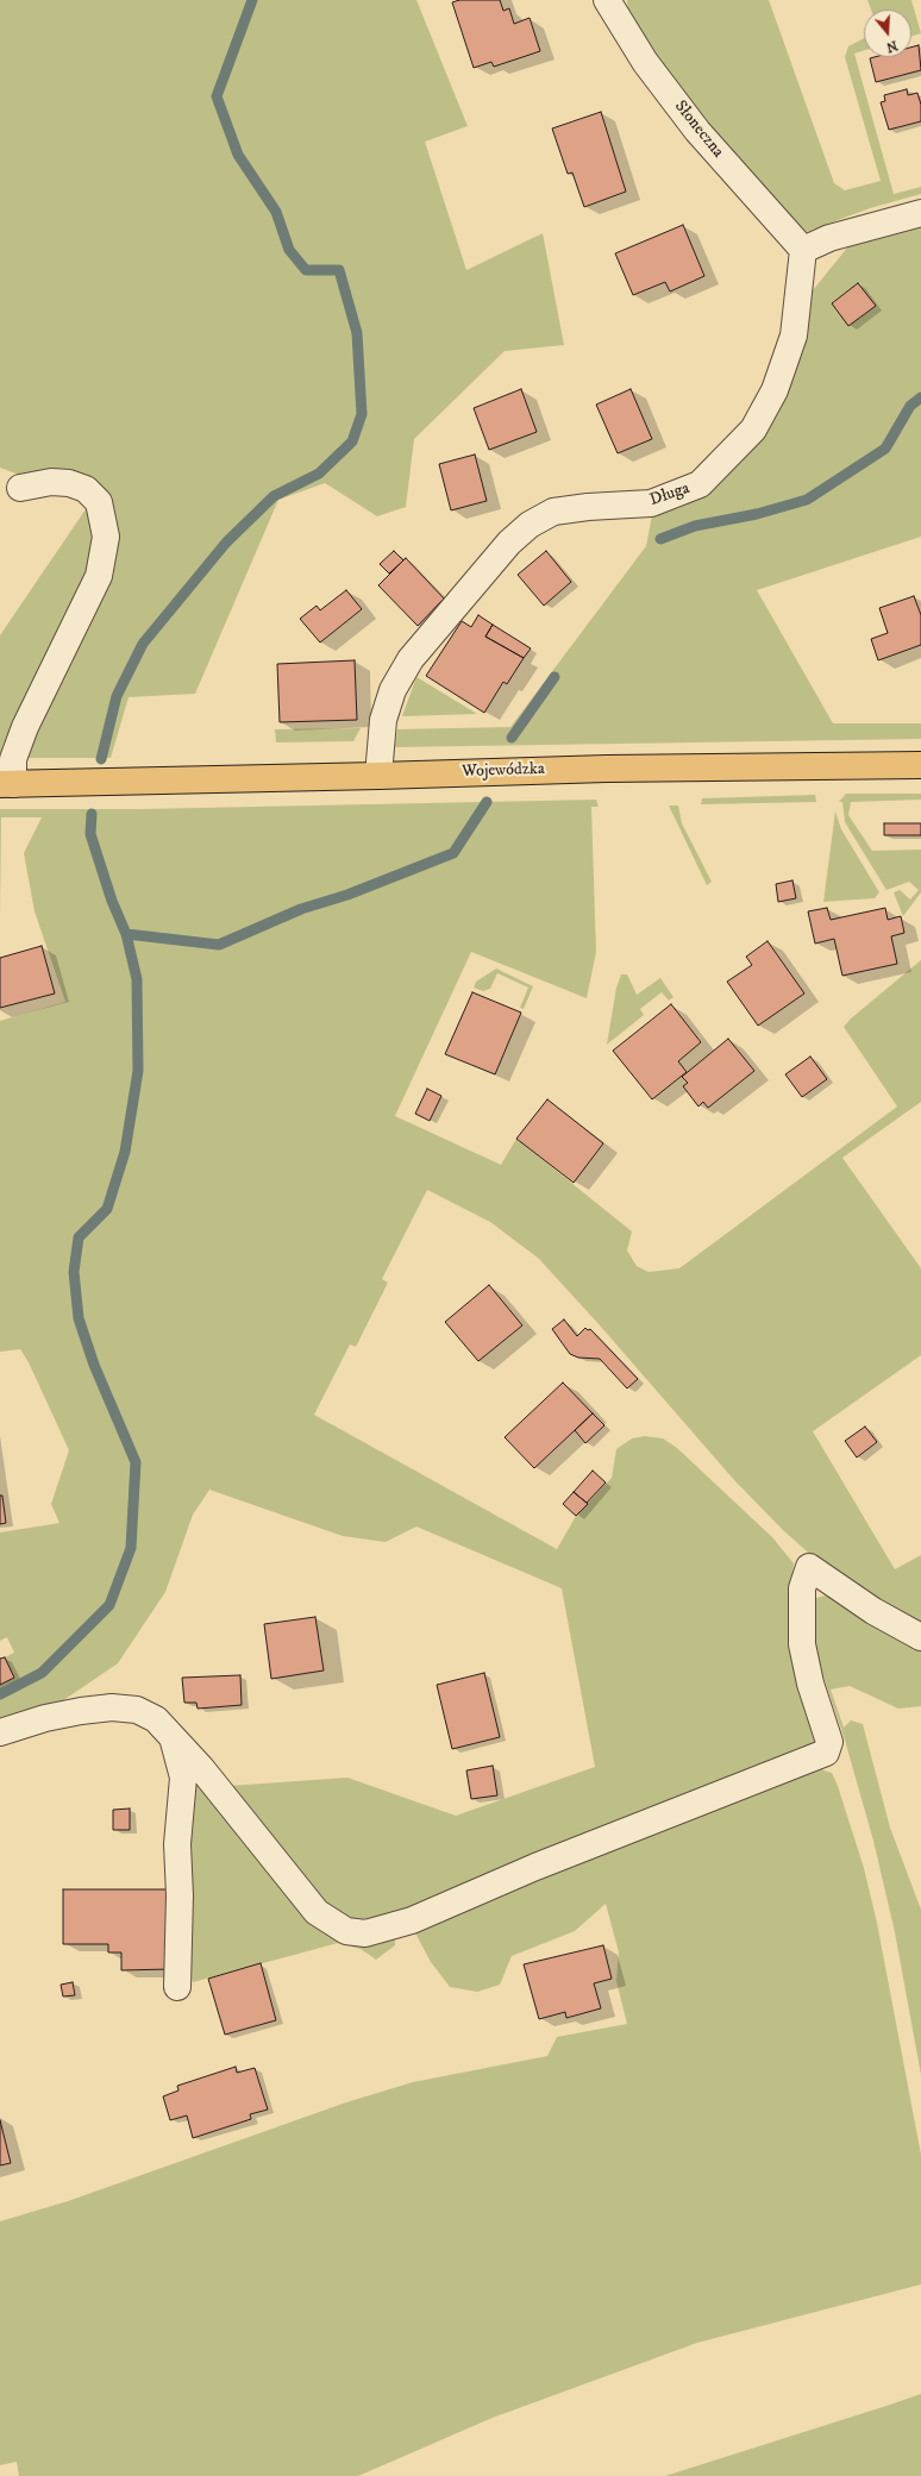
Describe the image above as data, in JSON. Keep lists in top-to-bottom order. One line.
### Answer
{"streets":{"main road":["Wojewódzka"],"street":["Słoneczna","Długa"]},"crossings":[["Słoneczna","Długa"],["Długa","Wojewódzka"]],"north":"bottom"}
